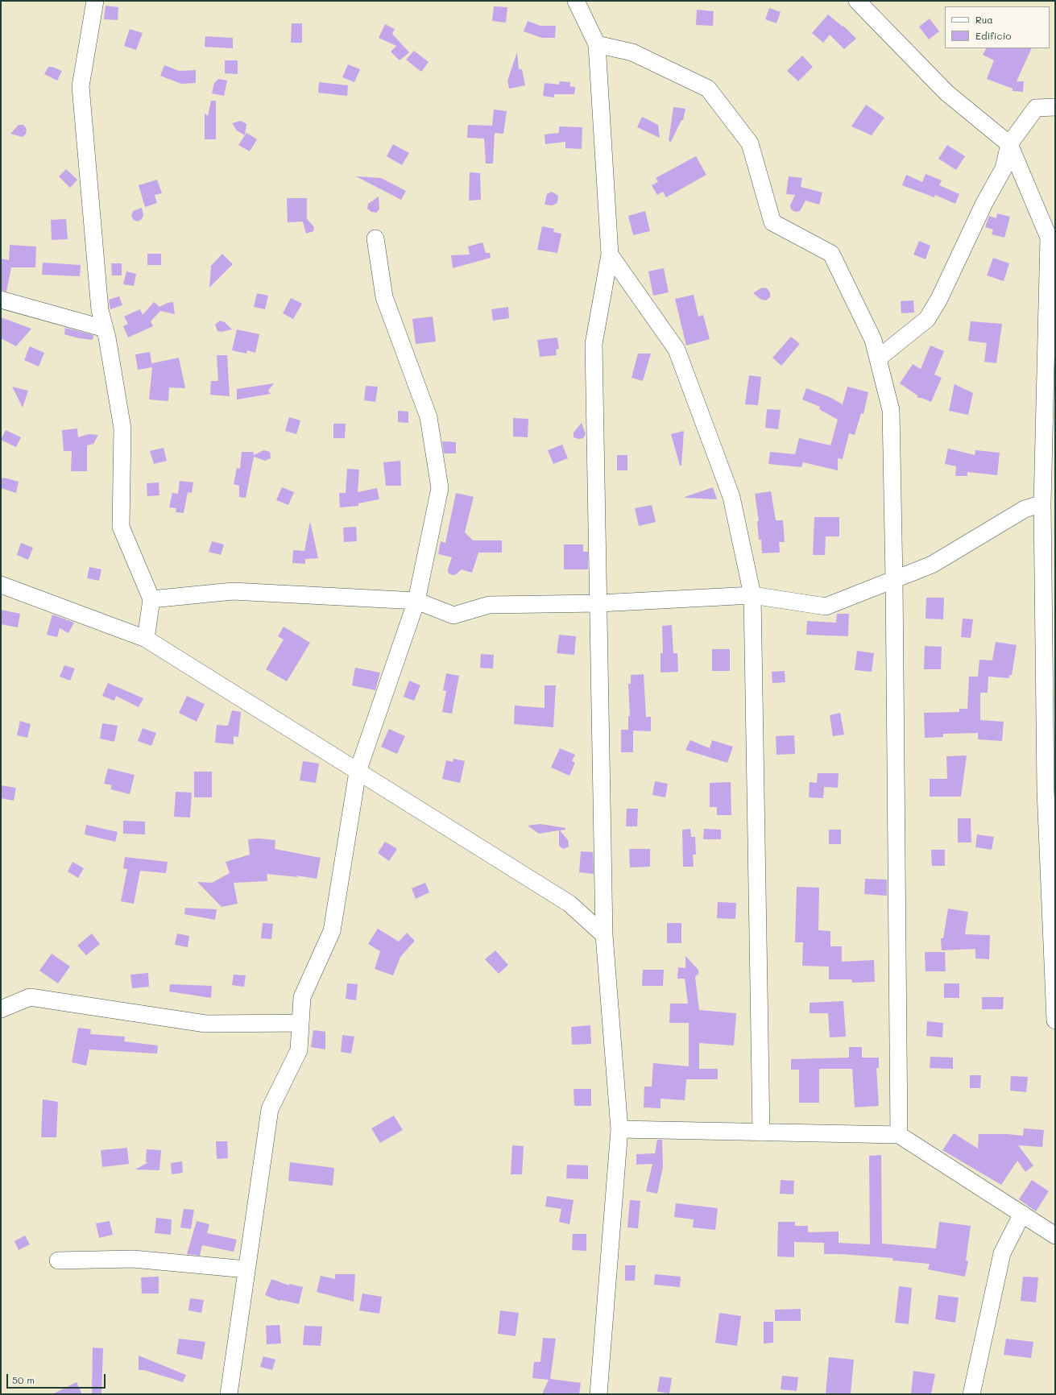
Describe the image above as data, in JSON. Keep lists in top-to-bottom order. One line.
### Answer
{"legend":["Rua","Edifício"],"scale_bar":"50 m"}
